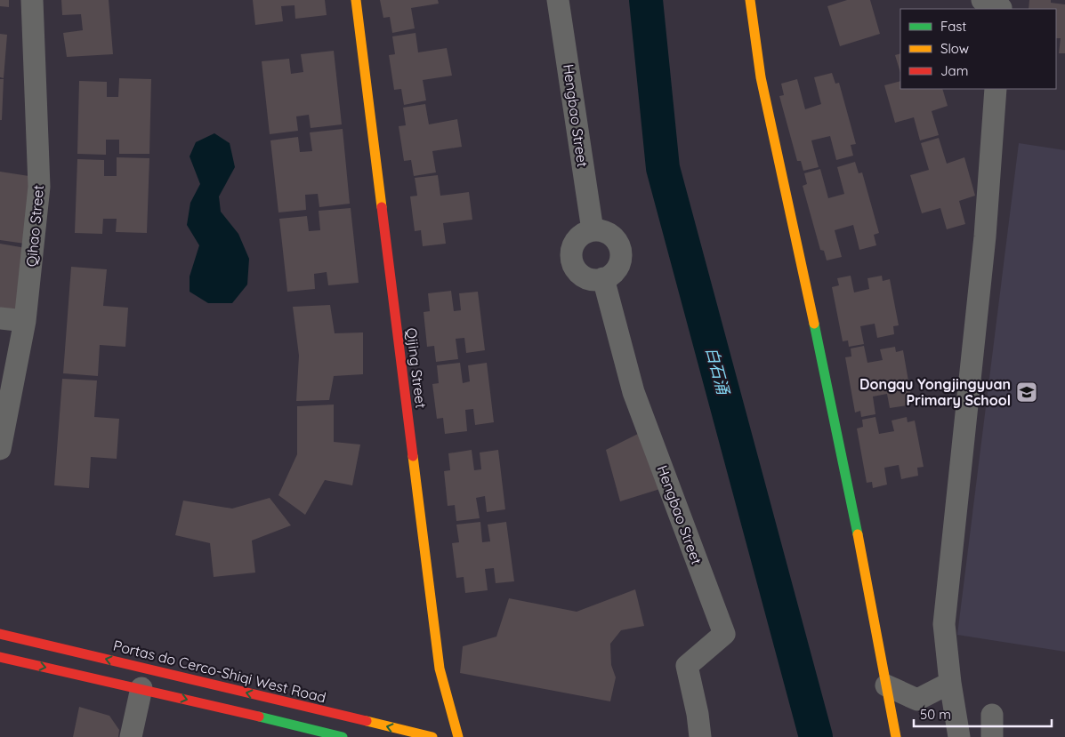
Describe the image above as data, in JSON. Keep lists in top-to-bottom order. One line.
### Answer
{"streets":{"street":["Hengbao Street","Qihao Street","Qijing Street","Portas do Cerco-Shiqi West Road"]},"water":["白石涌"],"places":{"school or university":["Dongqu Yongjingyuan Primary School"]},"legend":["Fast","Slow","Jam"],"scale_bar":"50 m"}
